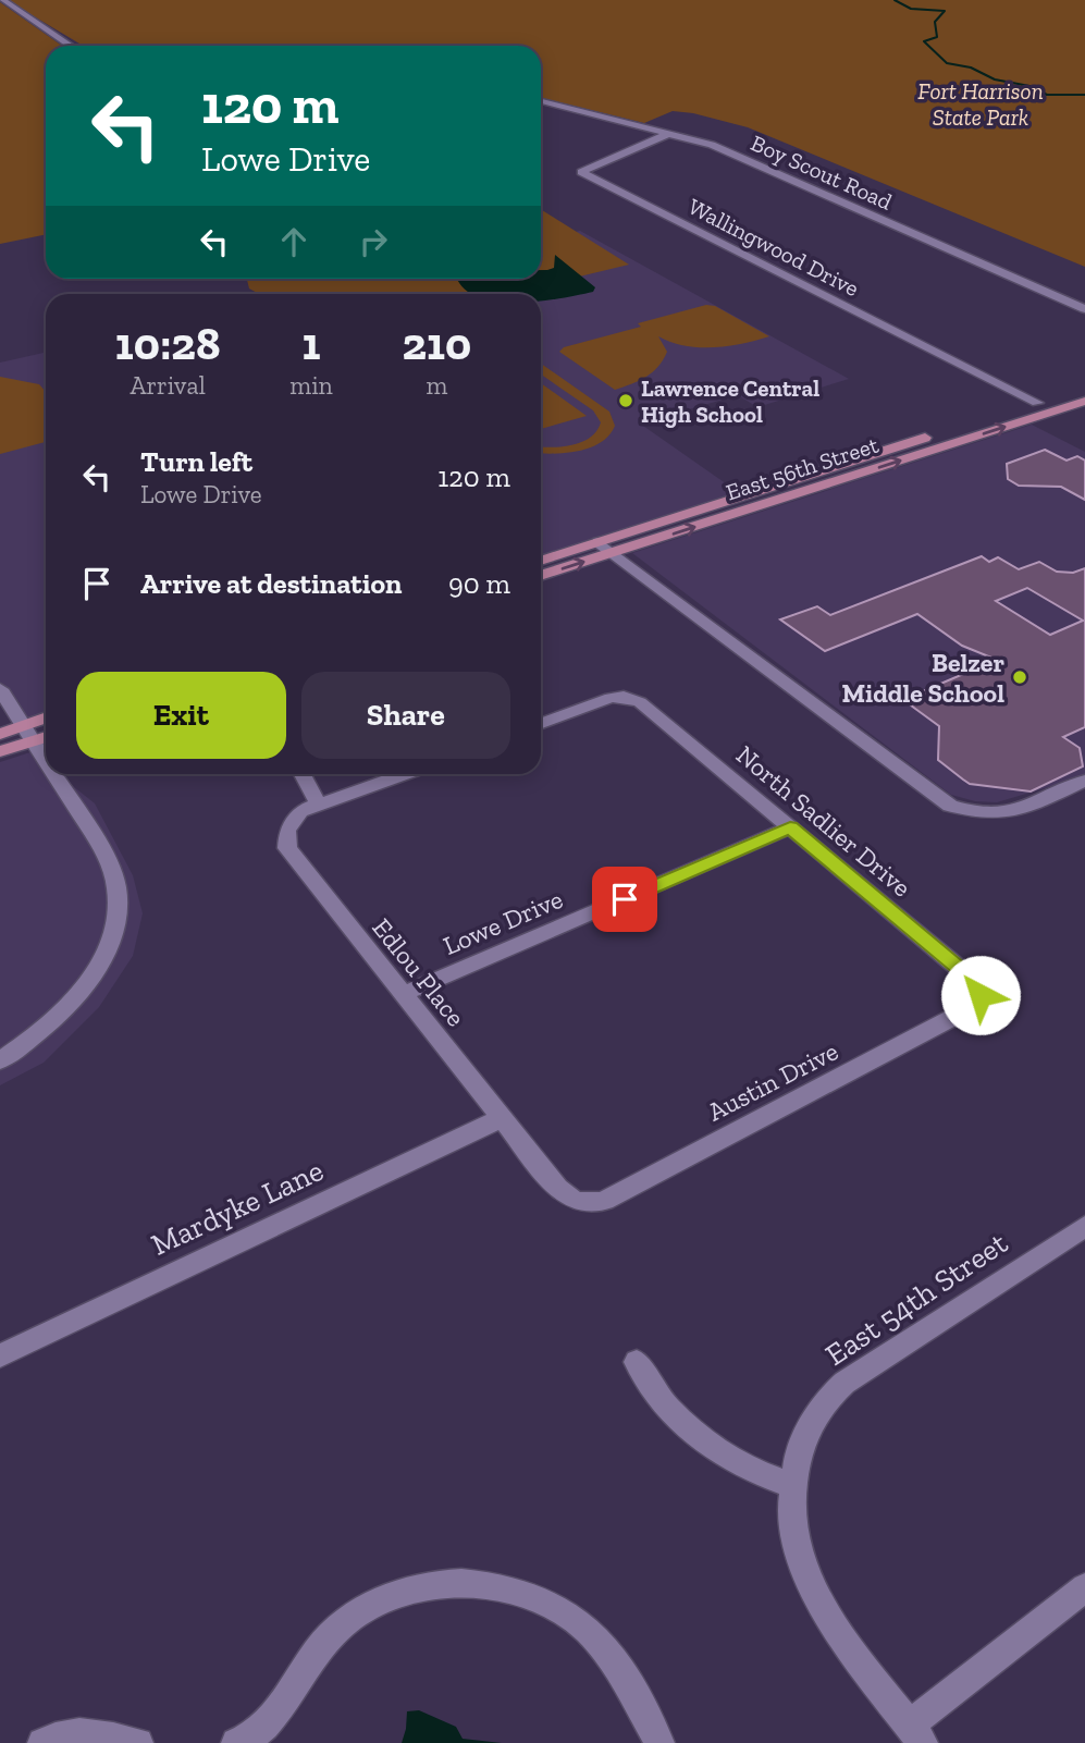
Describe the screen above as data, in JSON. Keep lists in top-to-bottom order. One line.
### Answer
{"streets":{"main road":["East 56th Street"],"street":["Boy Scout Road","Wallingwood Drive","North Sadlier Drive","Lowe Drive","Edlou Place","Austin Drive","Mardyke Lane","East 54th Street"]},"crossings":[["Boy Scout Road","Wallingwood Drive"],["Wallingwood Drive","East 56th Street"],["North Sadlier Drive","Lowe Drive"],["North Sadlier Drive","Austin Drive"],["Lowe Drive","Edlou Place"],["Edlou Place","Austin Drive"],["Edlou Place","Mardyke Lane"]],"parks":["Fort Harrison State Park"],"places":["Lawrence Central High School","Belzer Middle School"],"page":{"turn":["120 m","Lowe Drive"],"eta":["10:28","Arrival","1","min","210","m"],"list":[{"name":"Turn left","note":"Lowe Drive","value":"120 m"},{"name":"Arrive at destination","value":"90 m"}],"buttons":["Exit","Share"]}}
